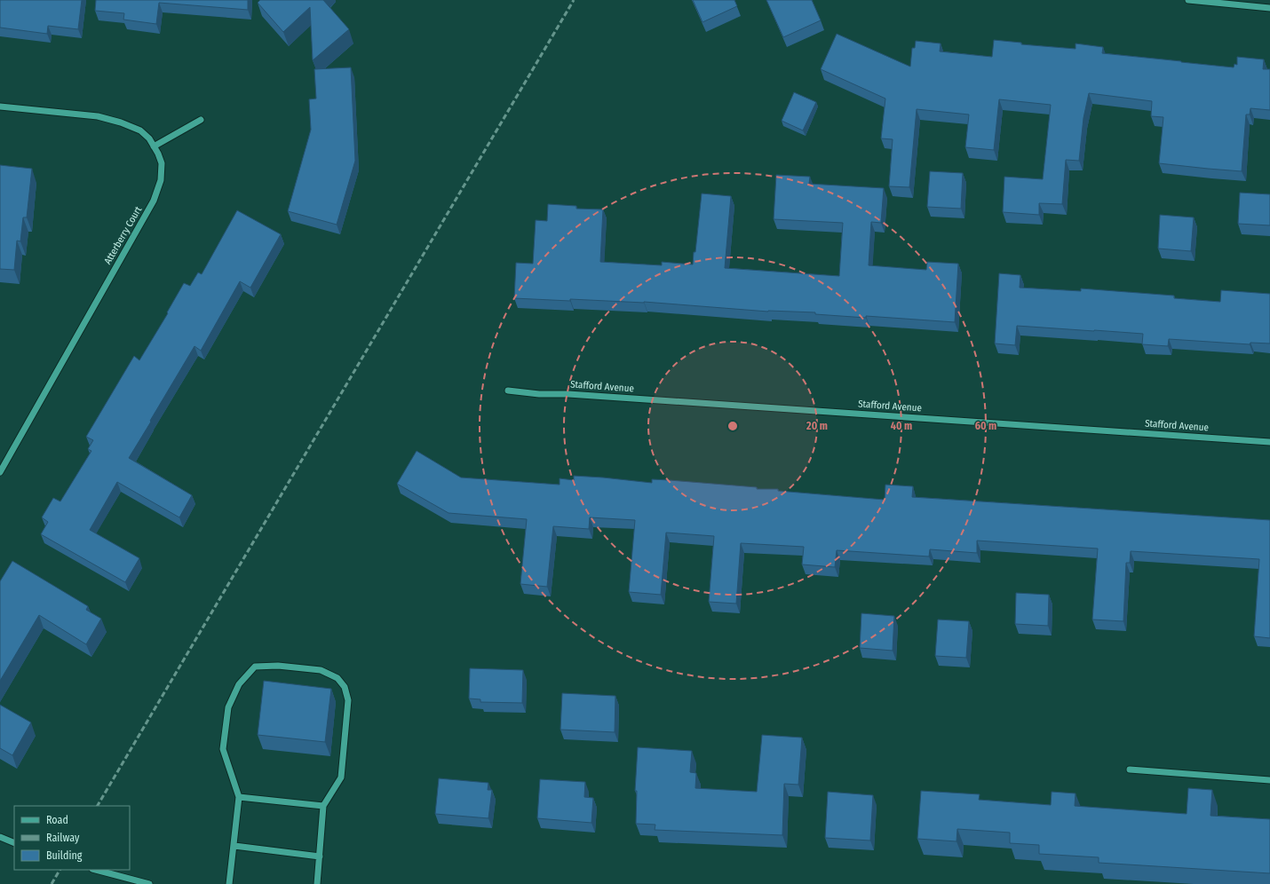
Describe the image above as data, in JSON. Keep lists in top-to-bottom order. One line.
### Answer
{"streets":{"street":["Atterberry Court","Stafford Avenue"]},"legend":["Road","Railway","Building"],"rings":["20 m","40 m","60 m"]}
